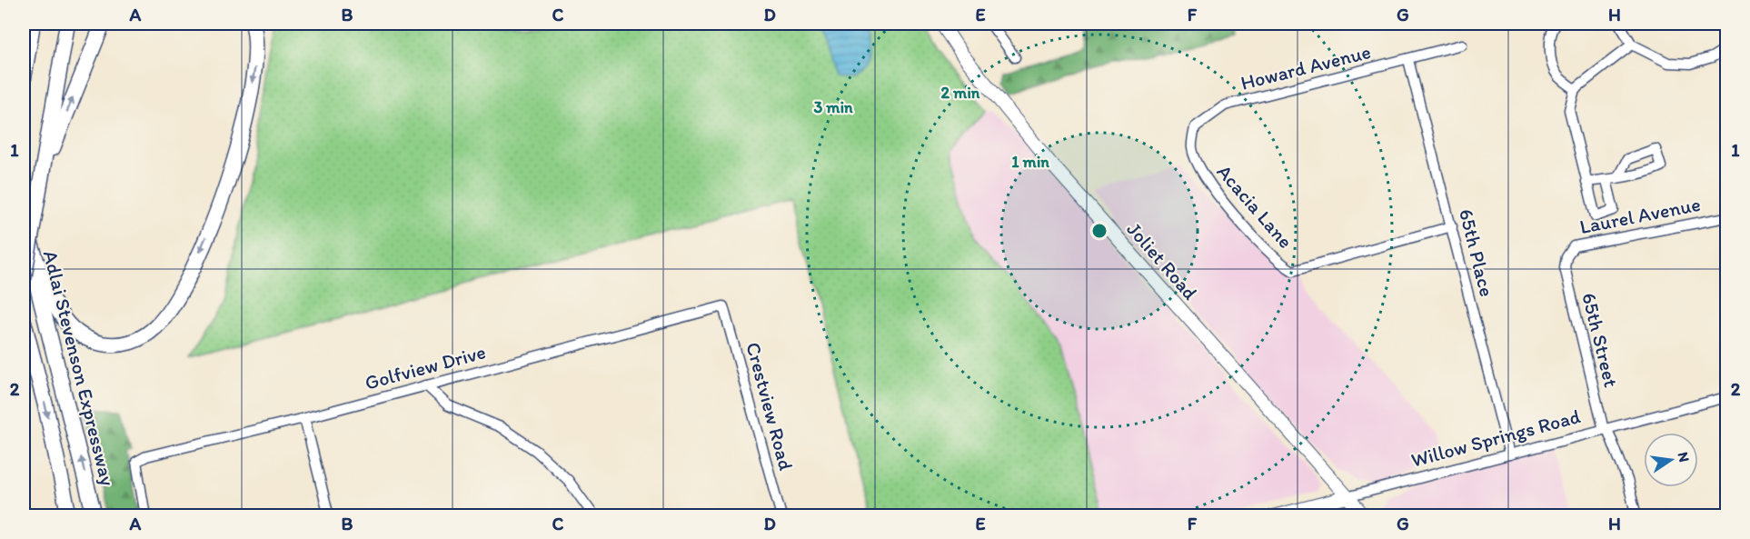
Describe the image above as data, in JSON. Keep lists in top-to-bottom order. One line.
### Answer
{"streets":{"highway":["Adlai Stevenson Expressway"],"main road":["Joliet Road","Willow Springs Road"],"street":["Howard Avenue","Acacia Lane","Laurel Avenue","65th Place","65th Street","Golfview Drive","Crestview Road"]},"crossings":[["Howard Avenue","Acacia Lane"],["Howard Avenue","65th Place"],["Acacia Lane","65th Place"],["Laurel Avenue","65th Street"],["65th Place","Willow Springs Road"],["Joliet Road","Willow Springs Road"],["65th Street","Willow Springs Road"],["Golfview Drive","Crestview Road"]],"north":"right","grid":{"columns":["A","B","C","D","E","F","G","H"],"rows":["1","2"]},"rings":["2 min","3 min","1 min"]}
